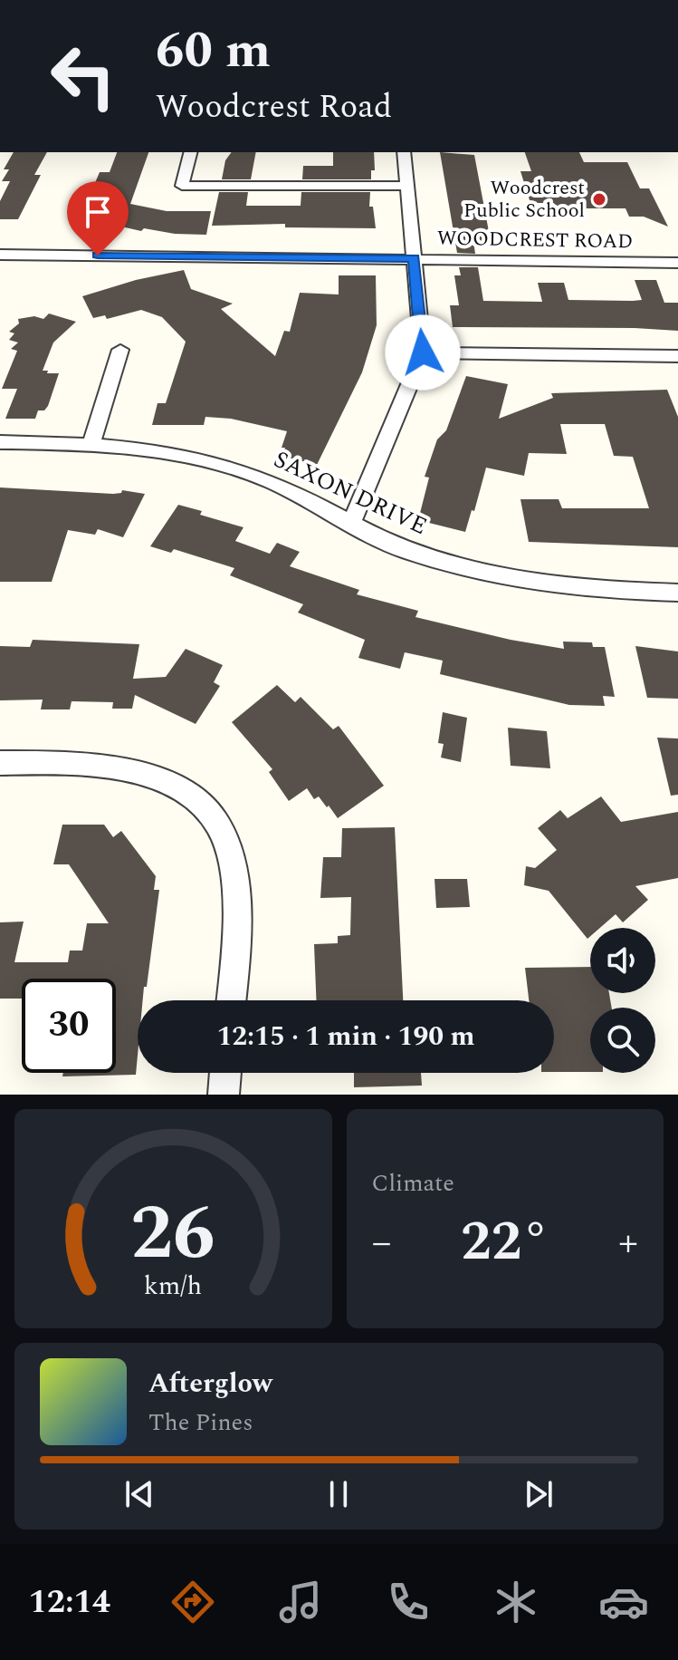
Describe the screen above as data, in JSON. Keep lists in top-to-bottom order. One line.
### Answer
{"streets":{"street":["WOODCREST ROAD","SAXON DRIVE"]},"places":["Woodcrest Public School"],"page":{"turn":["60 m","Woodcrest Road"],"limit":"30","trip":"12:15 · 1 min · 190 m","tile":"Climate","heat":["−","22°","+"],"song":["Afterglow","The Pines"],"tabs":"12:14","gauge":["26","km/h"]}}
